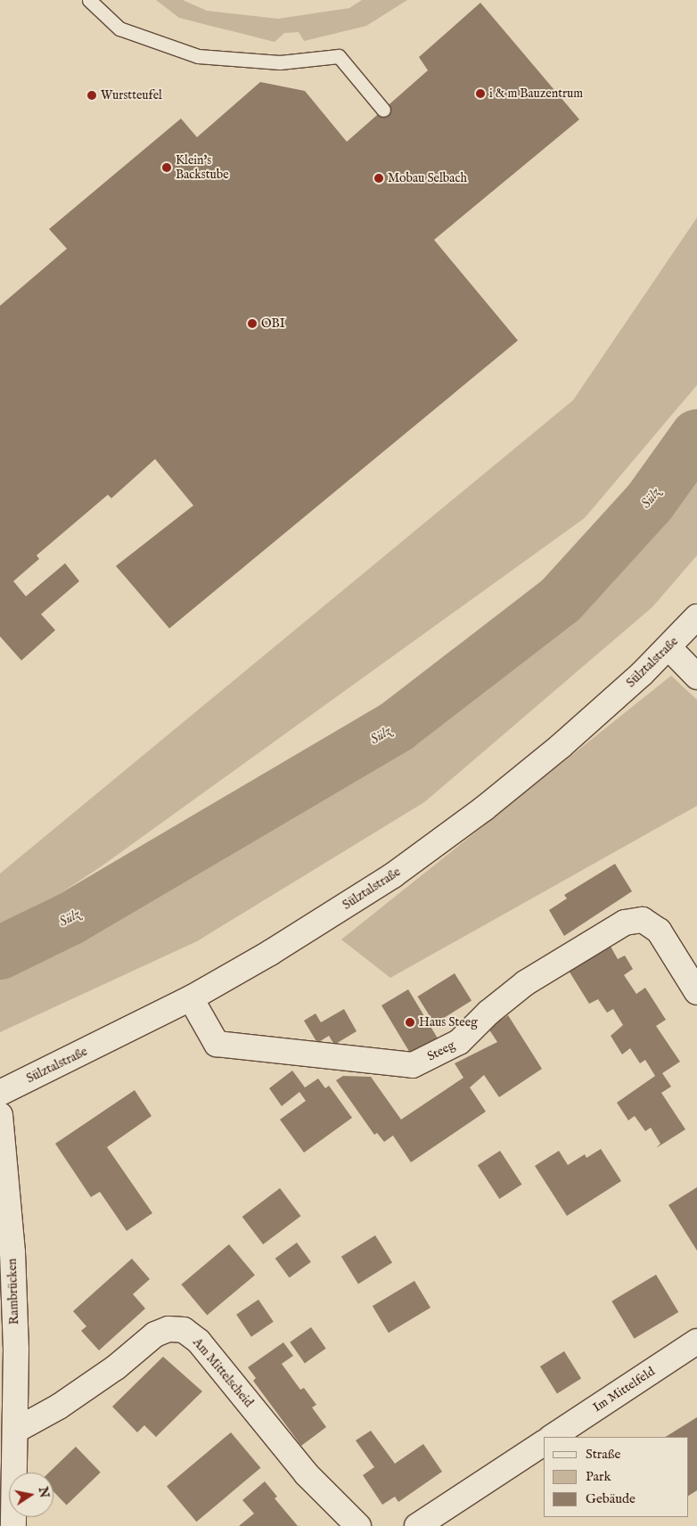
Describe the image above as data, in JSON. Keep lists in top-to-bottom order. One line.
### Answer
{"streets":{"street":["Sülztalstraße","Steeg","Rambrücken","Am Mittelscheid","Im Mittelfeld"]},"crossings":[["Sülztalstraße","Steeg"],["Rambrücken","Am Mittelscheid"]],"water":["Sülz"],"places":["i & m Bauzentrum","Wurstteufel","Klein's Backstube","Mobau Selbach","OBI","Haus Steeg"],"legend":["Straße","Park","Gebäude"],"north":"right"}
